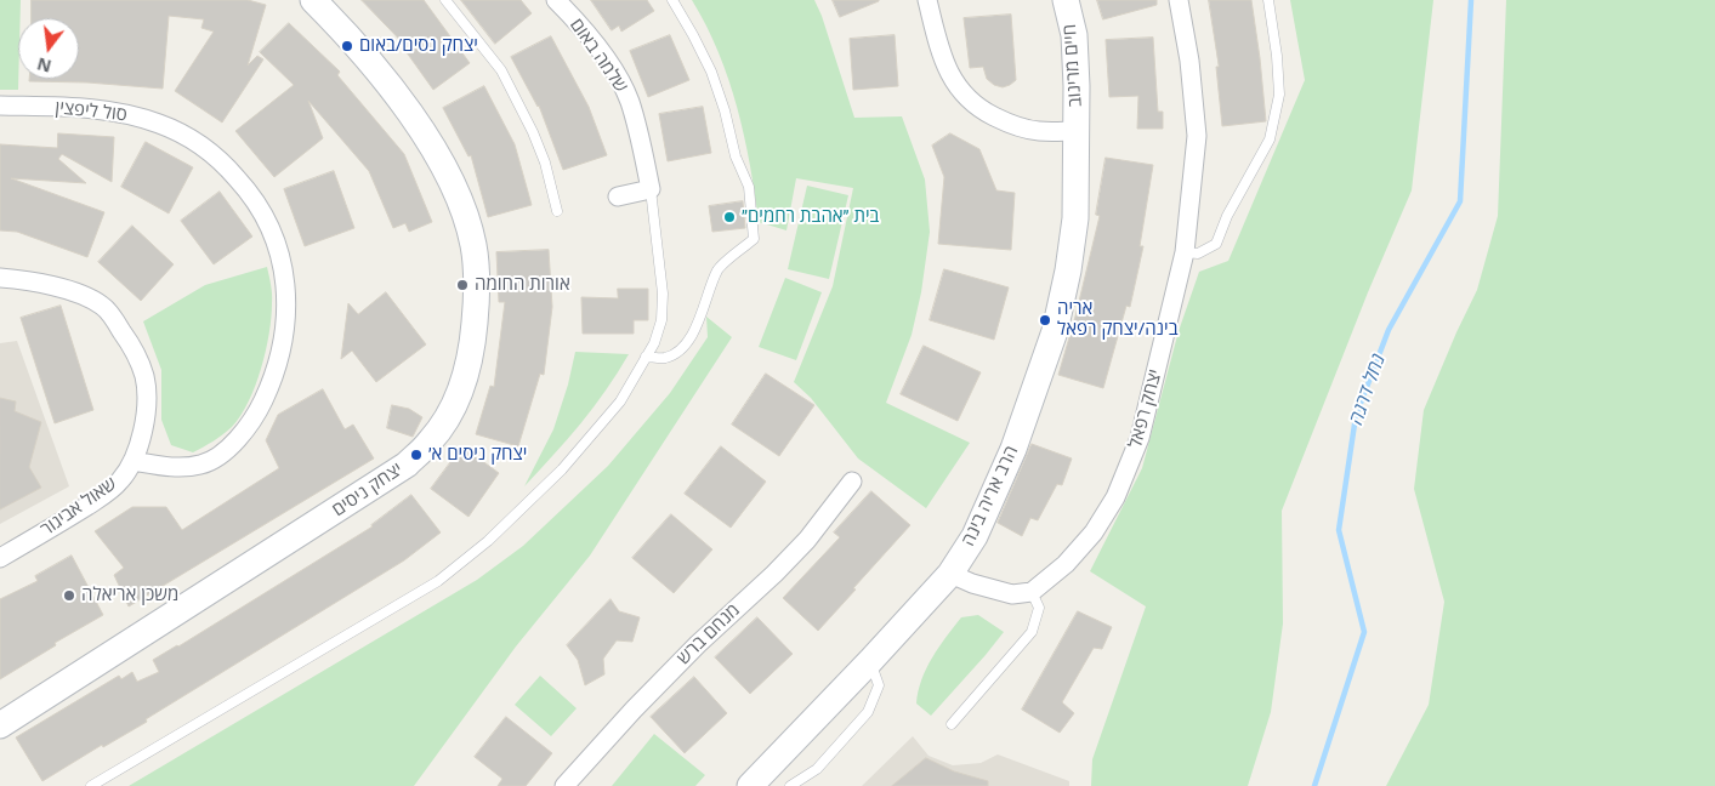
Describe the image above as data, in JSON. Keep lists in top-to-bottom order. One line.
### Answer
{"streets":{"street":["שלמה באום","חיים מרינוב","סול ליפצין","יצחק רפאל","יצחק ניסים","הרב אריה בינה","שאול אביגור","מנחם ברש"]},"crossings":[["חיים מרינוב","הרב אריה בינה"],["סול ליפצין","שאול אביגור"]],"water":["נחל דרגה"],"places":["יצחק נסים/באום","בית ״אהבת רחמים״","אורות החומה","אריה בינה/יצחק רפאל","יצחק ניסים א׳","משכן אריאלה"],"north":"bottom"}
